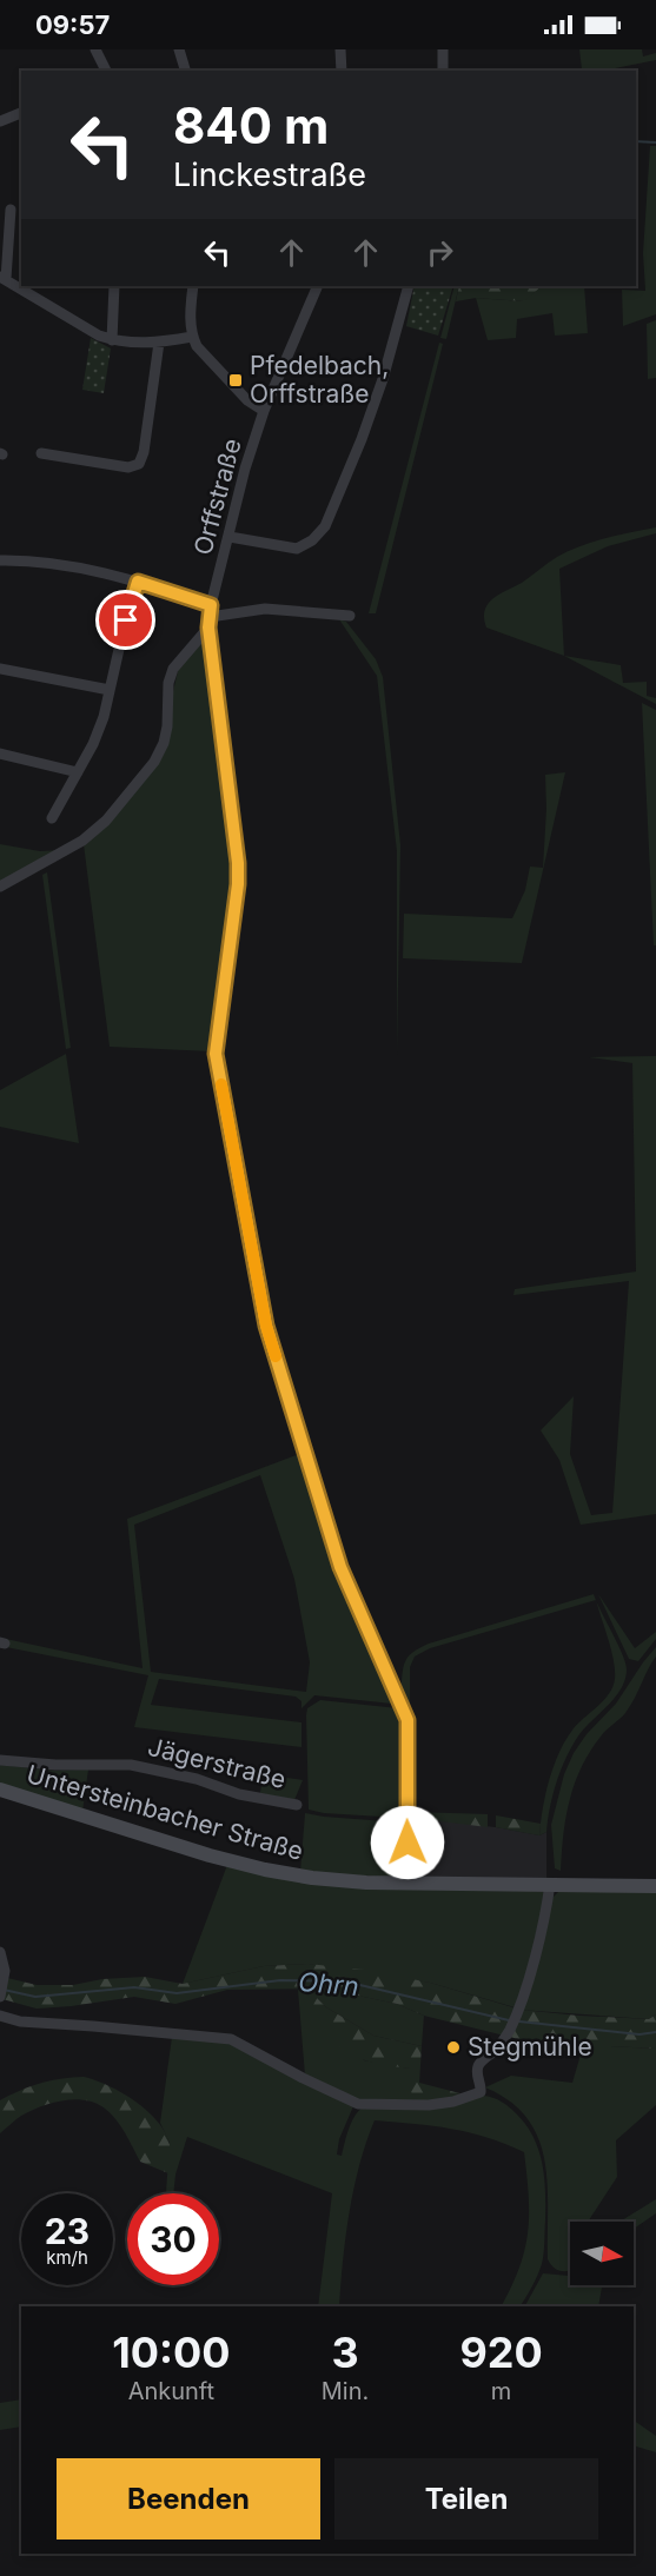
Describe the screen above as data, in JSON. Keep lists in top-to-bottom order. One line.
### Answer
{"streets":{"main road":["Untersteinbacher Straße"],"street":["Orffstraße","Jägerstraße"]},"water":["Ohrn"],"places":{"transit":["Pfedelbach, Orffstraße"],"other":["Stegmühle"]},"north":"right","page":{"status":"09:57","turn":["840 m","Linckestraße"],"speed":"23 km/h","limit":"30","eta":["10:00","Ankunft","3","Min.","920","m"],"buttons":["Beenden","Teilen"]}}
